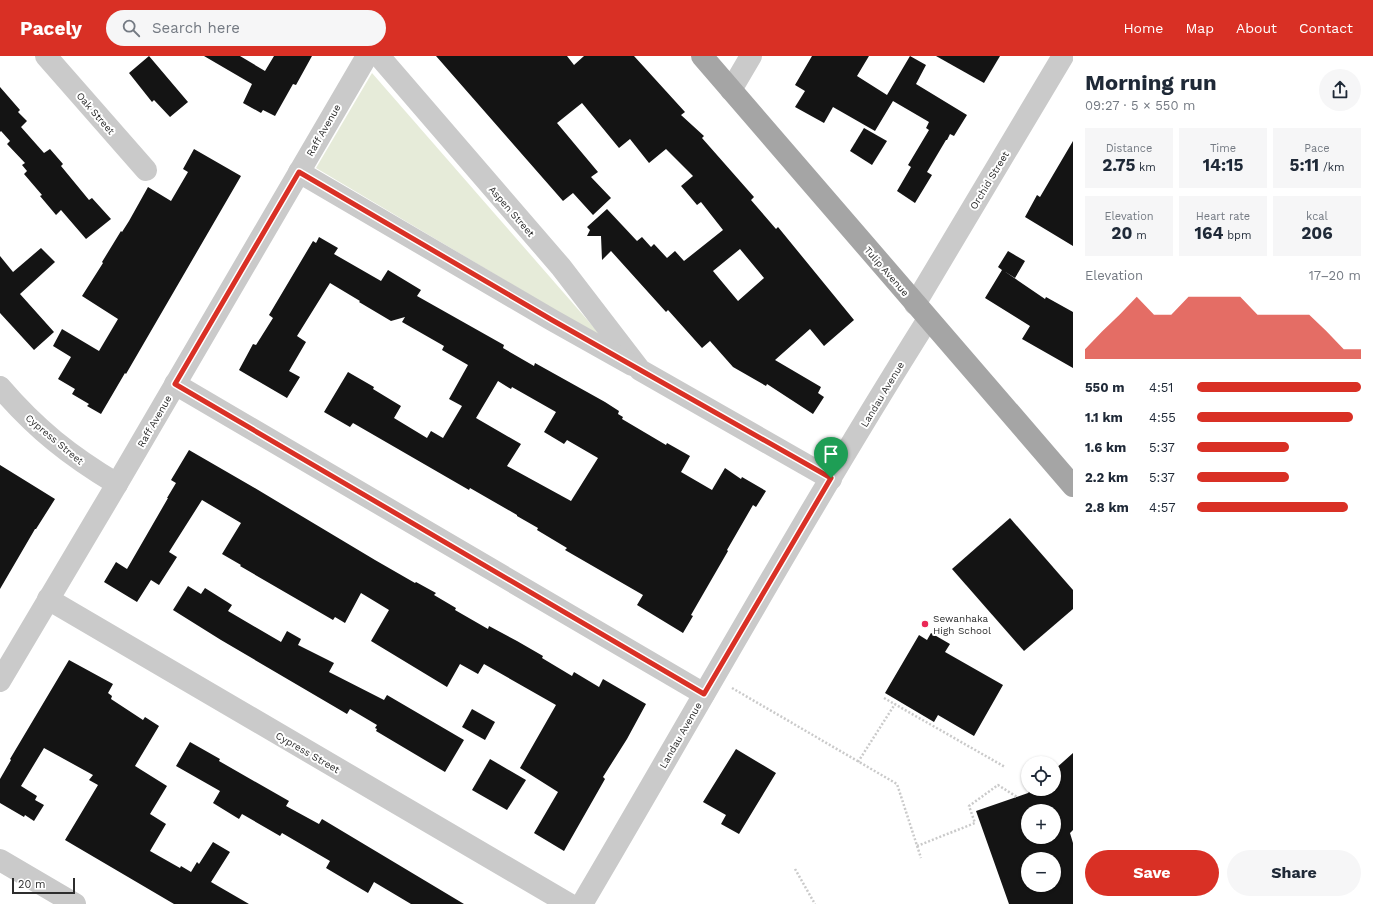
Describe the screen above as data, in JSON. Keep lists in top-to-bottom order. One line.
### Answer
{"streets":{"main road":["Tulip Avenue"],"street":["Oak Street","Raff Avenue","Orchid Street","Aspen Street","Landau Avenue","Cypress Street"]},"crossings":[["Raff Avenue","Aspen Street"],["Raff Avenue","Cypress Street"],["Orchid Street","Tulip Avenue"],["Orchid Street","Landau Avenue"],["Aspen Street","Landau Avenue"],["Tulip Avenue","Landau Avenue"]],"places":["Sewanhaka High School"],"scale_bar":"20 m","page":{"header":"Pacely","search":"Search here","nav":["Home","Map","About","Contact"],"heading":["Morning run","09:27 · 5 × 550 m"],"stats":[["Distance","2.75 km"],["Time","14:15"],["Pace","5:11 /km"],["Elevation","20 m"],["Heart rate","164 bpm"],["kcal","206"]],"chart":["Elevation","17–20 m"],"list":[{"name":"550 m","note":"4:51"},{"name":"1.1 km","note":"4:55"},{"name":"1.6 km","note":"5:37"},{"name":"2.2 km","note":"5:37"},{"name":"2.8 km","note":"4:57"}],"map_buttons":["+","−"],"buttons":["Save","Share"],"scale":"20 m"}}
